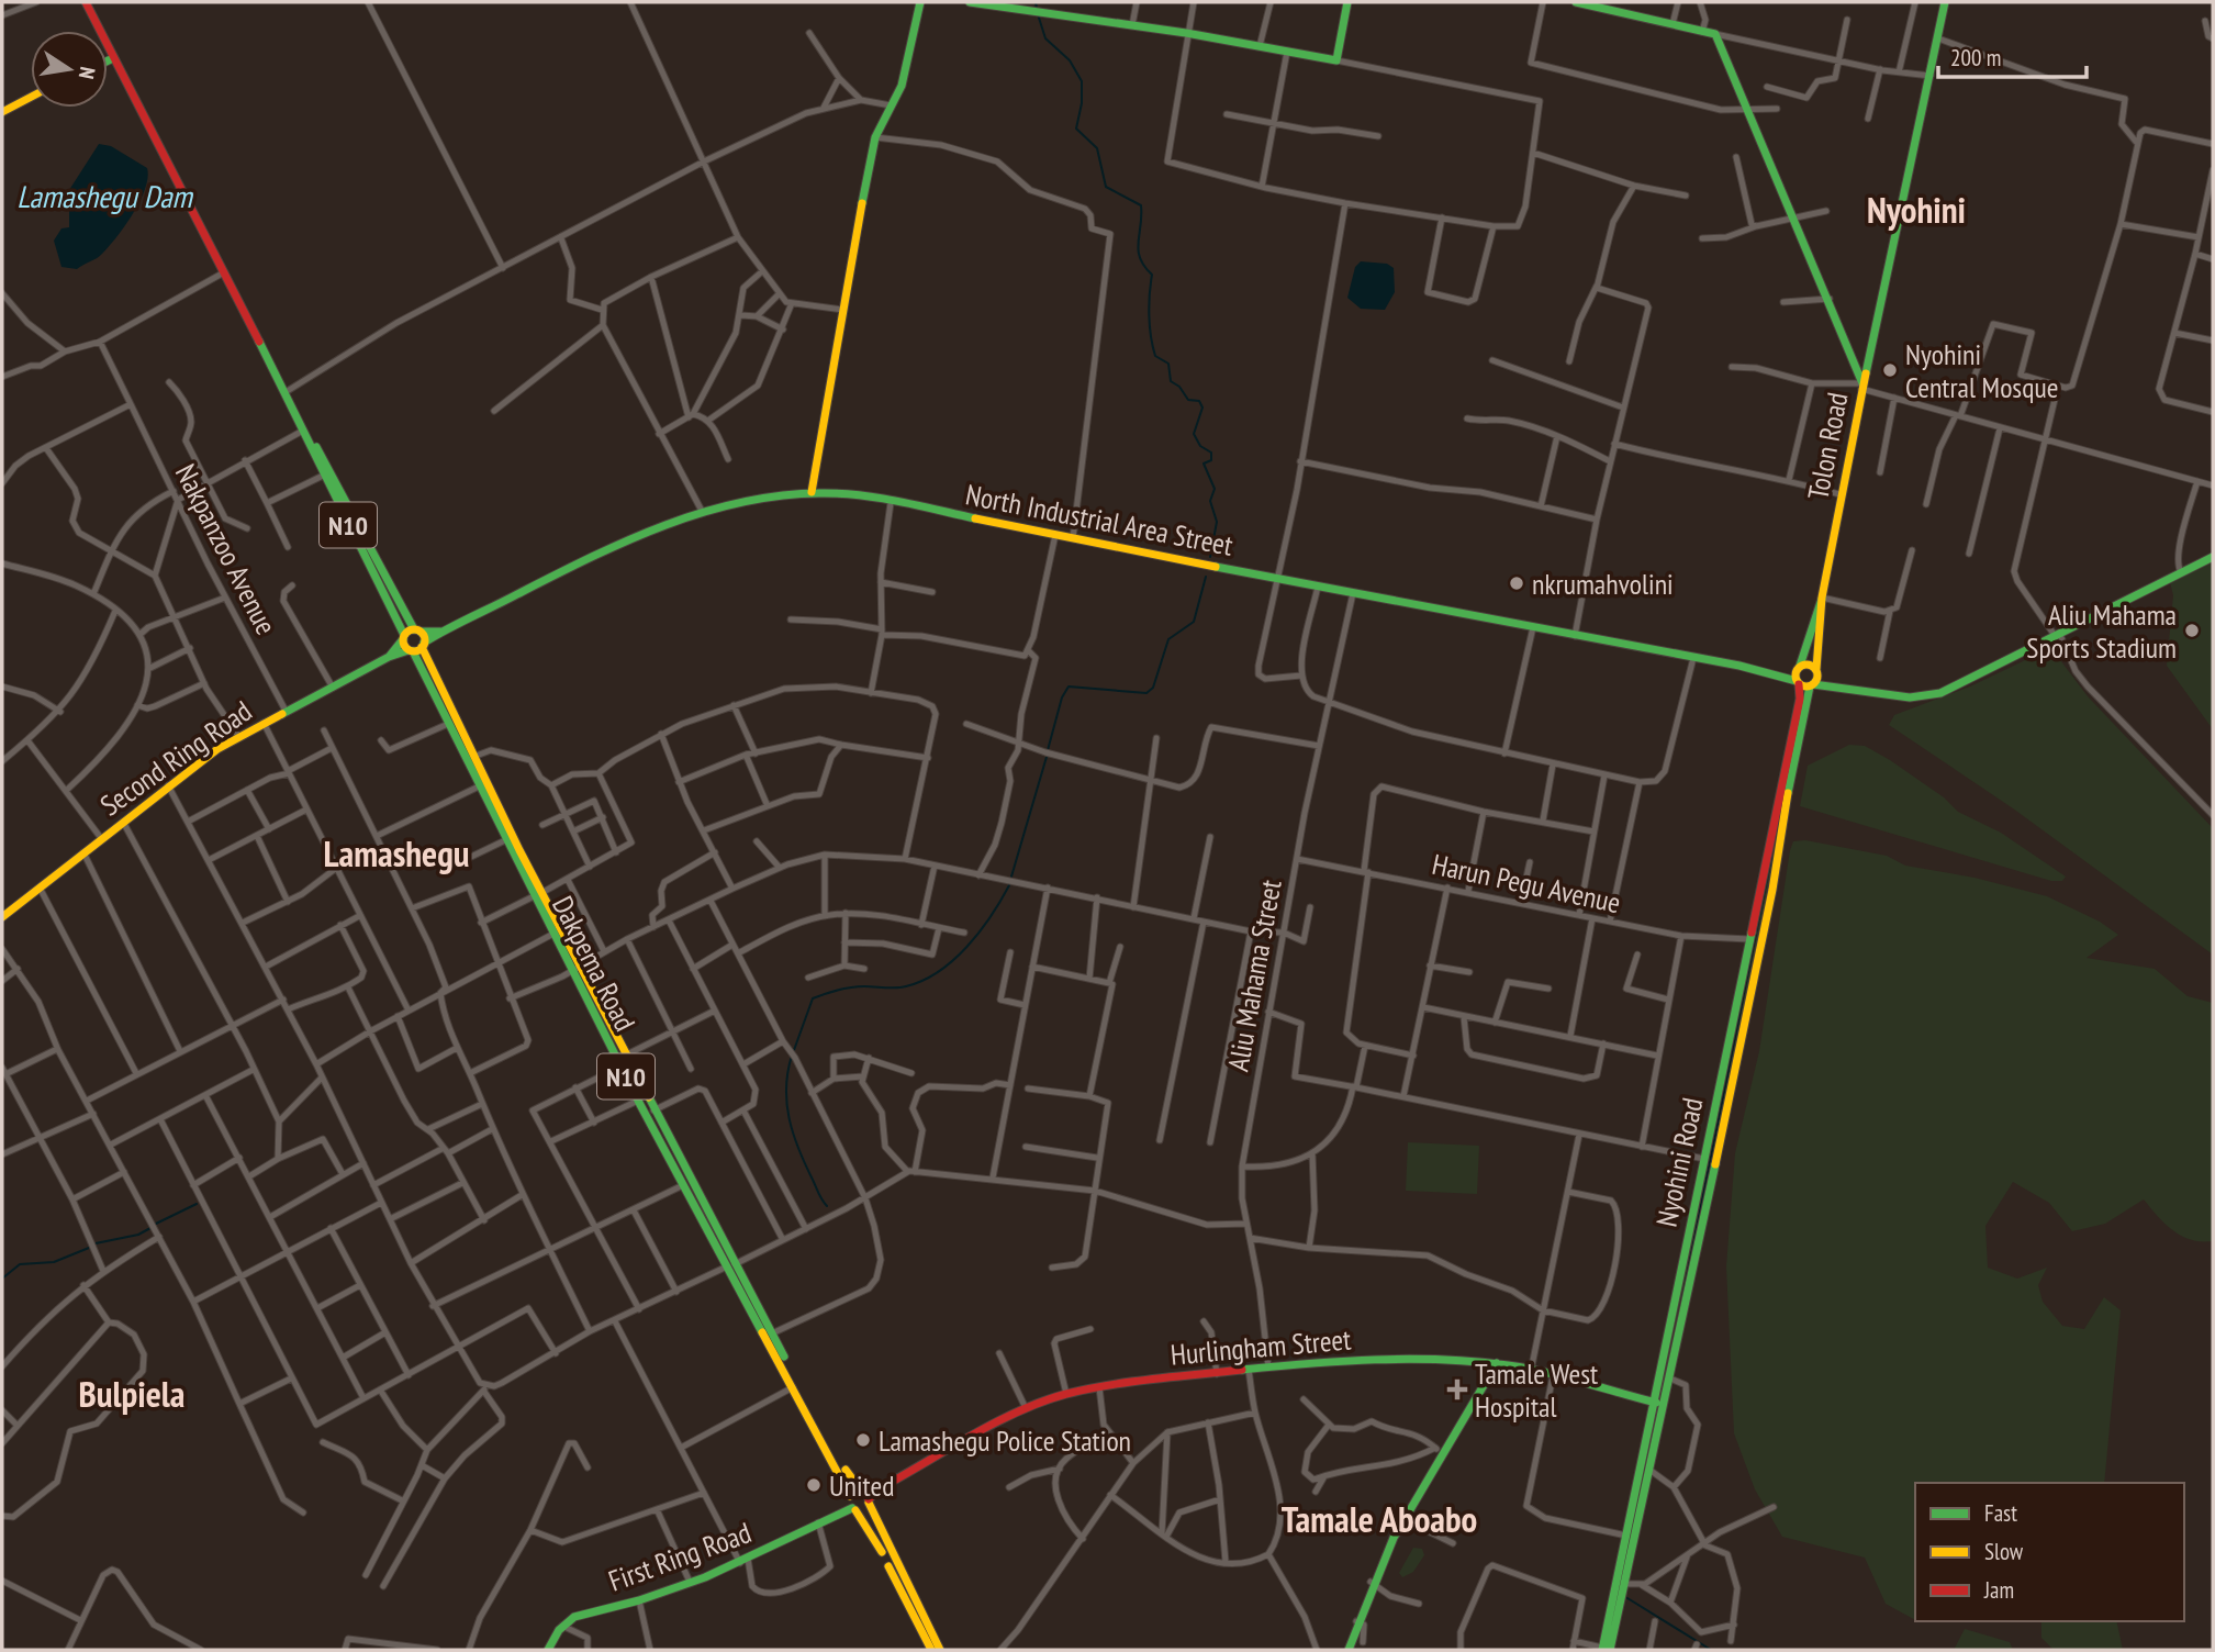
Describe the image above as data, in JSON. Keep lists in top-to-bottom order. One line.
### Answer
{"streets":{"main road":["Tolon Road","North Industrial Area Street","N10","Second Ring Road","Dakpema Road","Nyohini Road","Hurlingham Street","First Ring Road"],"street":["Nakpanzoo Avenue","Harun Pegu Avenue","Aliu Mahama Street"]},"crossings":[["Tolon Road","Nyohini Road"],["North Industrial Area Street","N10"],["North Industrial Area Street","Second Ring Road"],["North Industrial Area Street","Dakpema Road"],["North Industrial Area Street","Aliu Mahama Street"],["North Industrial Area Street","Nyohini Road"],["N10","Second Ring Road"],["N10","Dakpema Road"],["Nakpanzoo Avenue","Second Ring Road"],["Second Ring Road","Dakpema Road"],["Harun Pegu Avenue","Aliu Mahama Street"],["Harun Pegu Avenue","Nyohini Road"],["Dakpema Road","Hurlingham Street"],["Dakpema Road","First Ring Road"],["Aliu Mahama Street","Hurlingham Street"],["Nyohini Road","Hurlingham Street"]],"districts":["Nyohini","Lamashegu","Bulpiela","Tamale Aboabo"],"water":["Lamashegu Dam"],"places":{"other":["Nyohini Central Mosque","nkrumahvolini","Aliu Mahama Sports Stadium","Lamashegu Police Station","United"],"health":["Tamale West Hospital"]},"legend":["Fast","Slow","Jam"],"scale_bar":"200 m","north":"right"}
